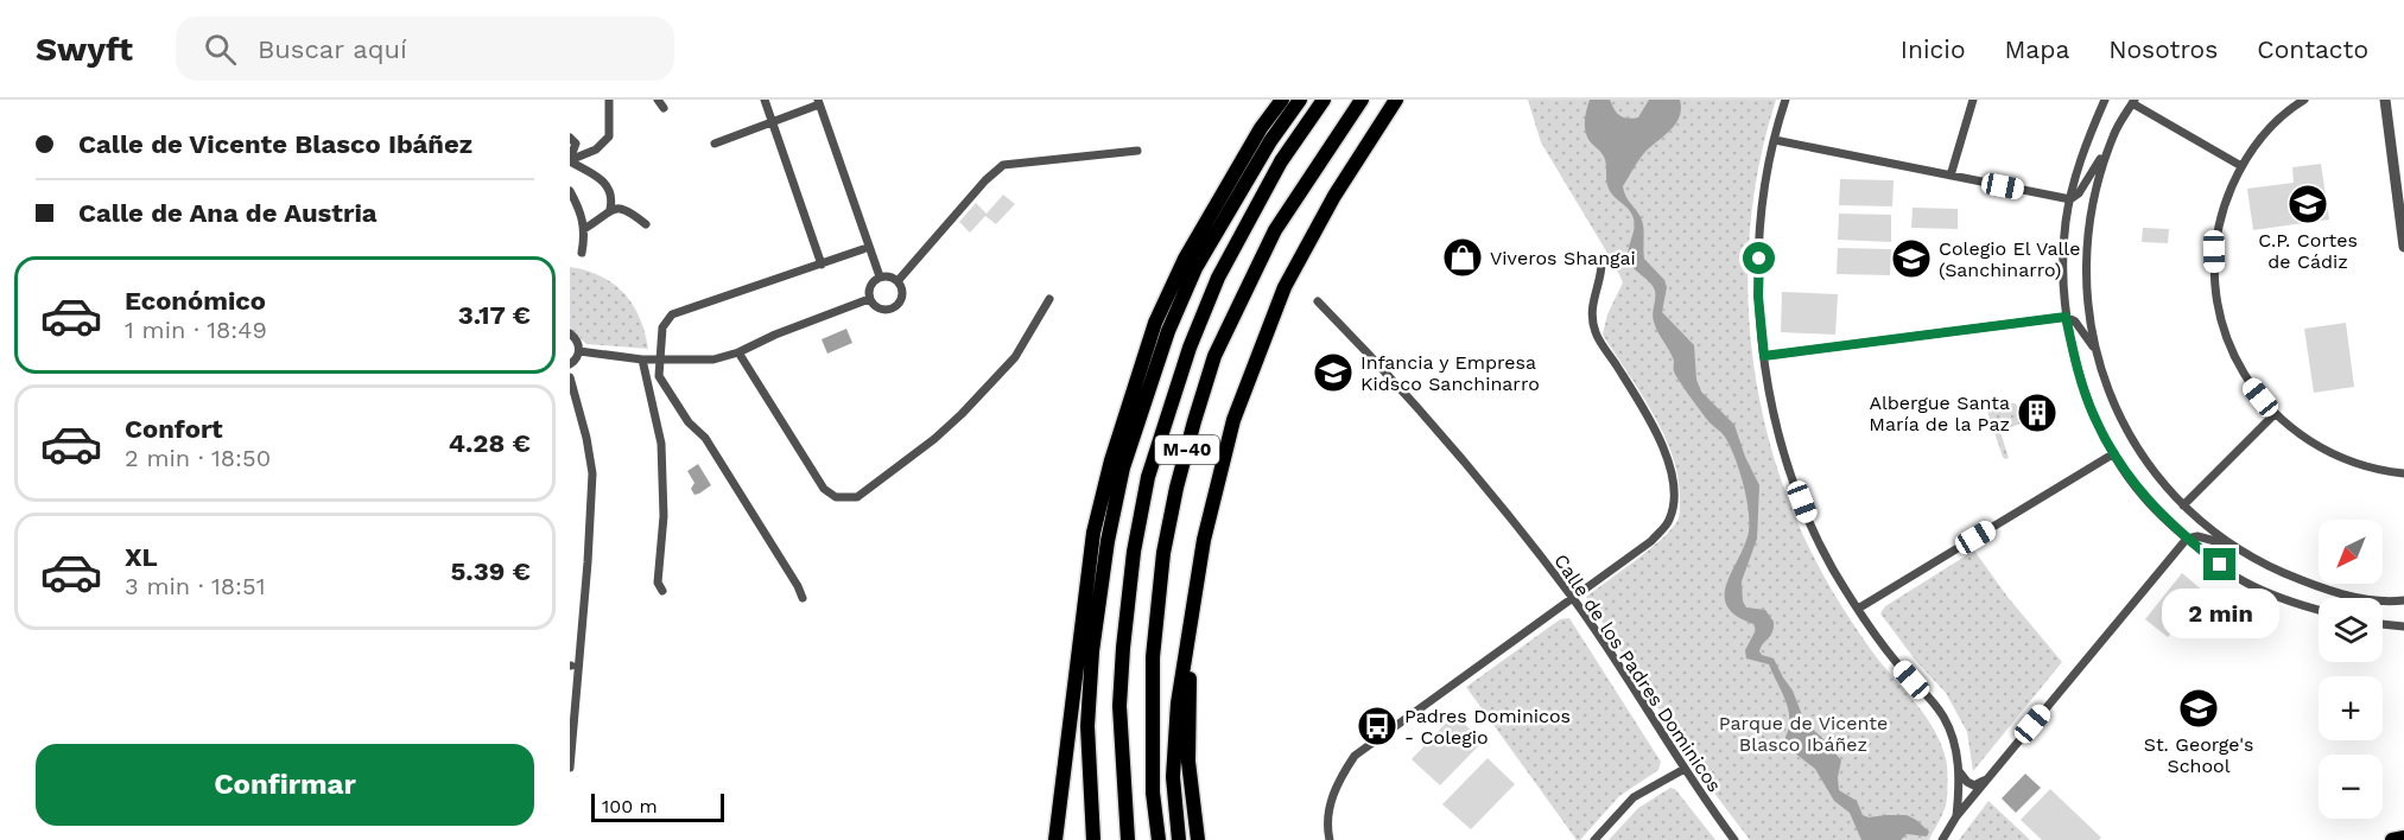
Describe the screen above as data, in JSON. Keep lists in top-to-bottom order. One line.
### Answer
{"streets":{"highway":["M-40"],"street":["Calle de los Padres Dominicos"]},"parks":["Parque de Vicente Blasco Ibáñez"],"places":{"school or university":["C.P. Cortes de Cádiz","Colegio El Valle (Sanchinarro)","Infancia y Empresa Kidsco Sanchinarro","St. George's School"],"shop":["Viveros Shangai"],"building":["Albergue Santa María de la Paz"],"bus stop":["Padres Dominicos - Colegio"]},"scale_bar":"100 m","north":"bottom left","page":{"header":"Swyft","search":"Buscar aquí","nav":["Inicio","Mapa","Nosotros","Contacto"],"banner":["Calle de Vicente Blasco Ibáñez","Calle de Ana de Austria"],"list":[{"name":"Económico","note":"1 min · 18:49","value":"3.17 €"},{"name":"Confort","note":"2 min · 18:50","value":"4.28 €"},{"name":"XL","note":"3 min · 18:51","value":"5.39 €"}],"map_buttons":["+","−"],"bubble":"2 min","buttons":"Confirmar","scale":"100 m"}}
